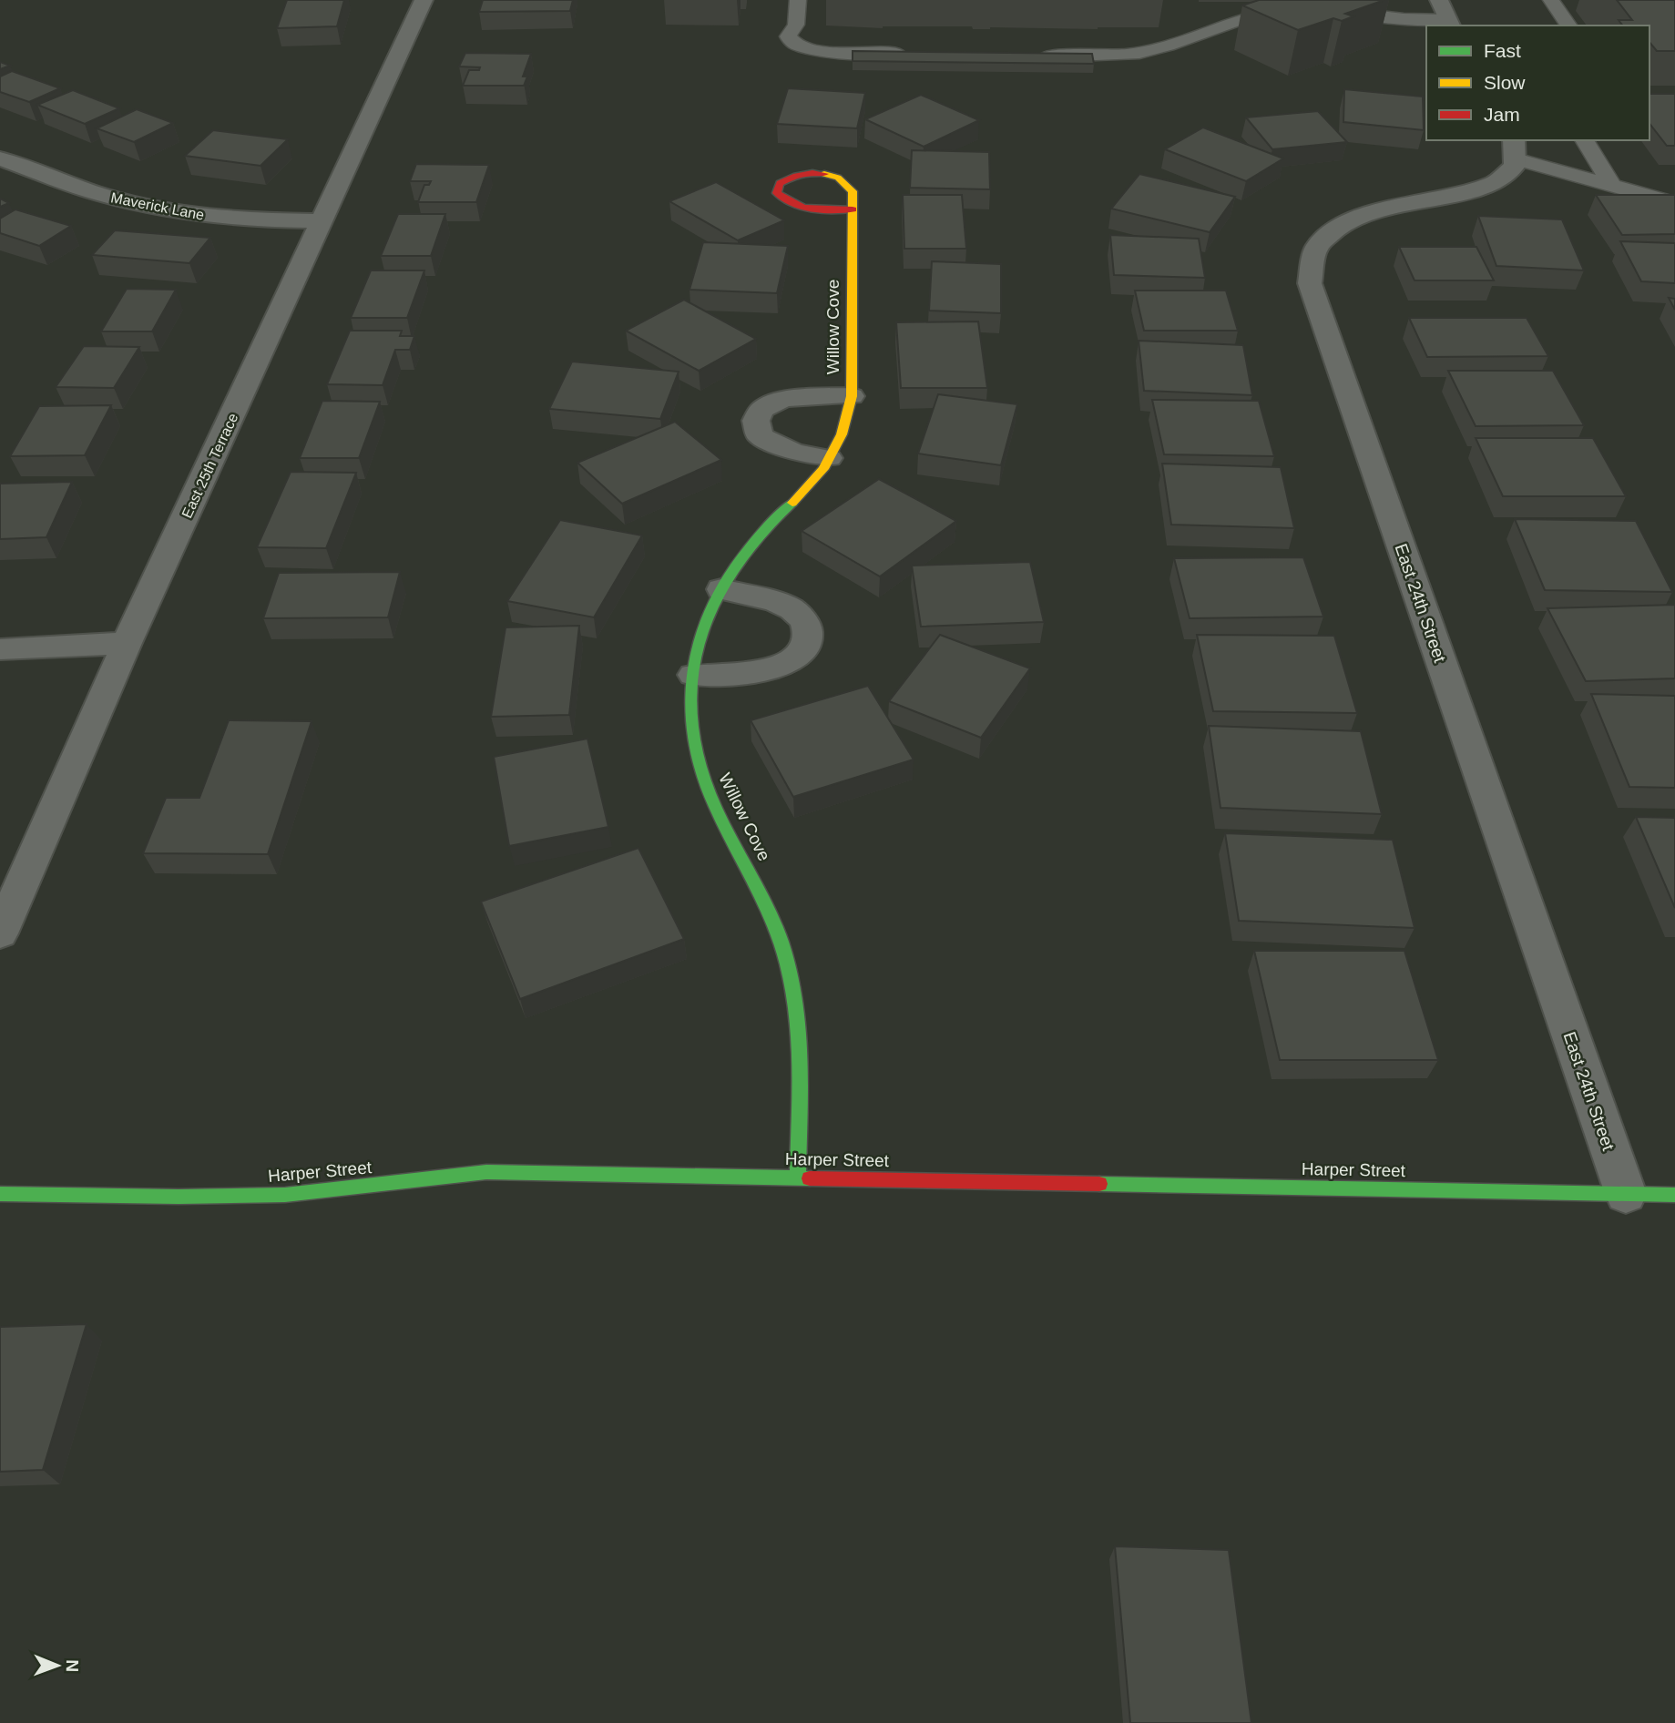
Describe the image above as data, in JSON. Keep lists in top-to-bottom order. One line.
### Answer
{"streets":{"street":["Maverick Lane","Willow Cove","East 25th Terrace","East 24th Street","Harper Street"]},"crossings":[["Maverick Lane","East 25th Terrace"],["Willow Cove","Harper Street"],["East 24th Street","Harper Street"]],"legend":["Fast","Slow","Jam"],"north":"right"}
